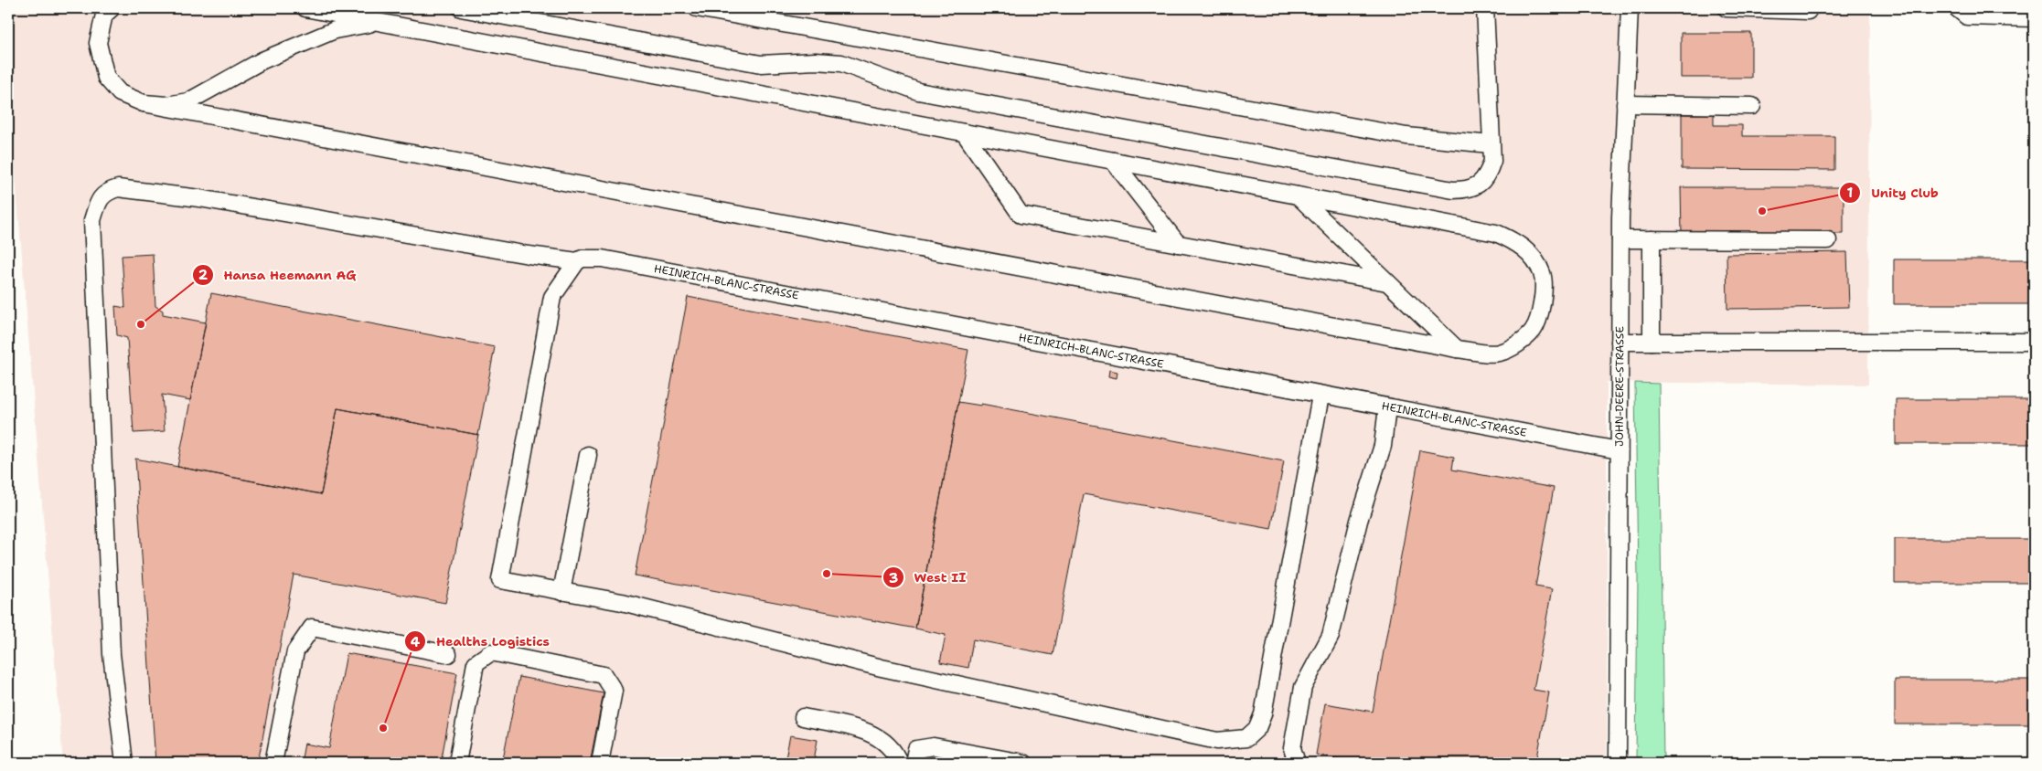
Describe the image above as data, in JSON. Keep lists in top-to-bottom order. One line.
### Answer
{"streets":{"street":["HEINRICH-BLANC-STRASSE","JOHN-DEERE-STRASSE"]},"crossings":[["HEINRICH-BLANC-STRASSE","JOHN-DEERE-STRASSE"]],"places":["Unity Club","Hansa Heemann AG","West II","Healths Logistics"]}
